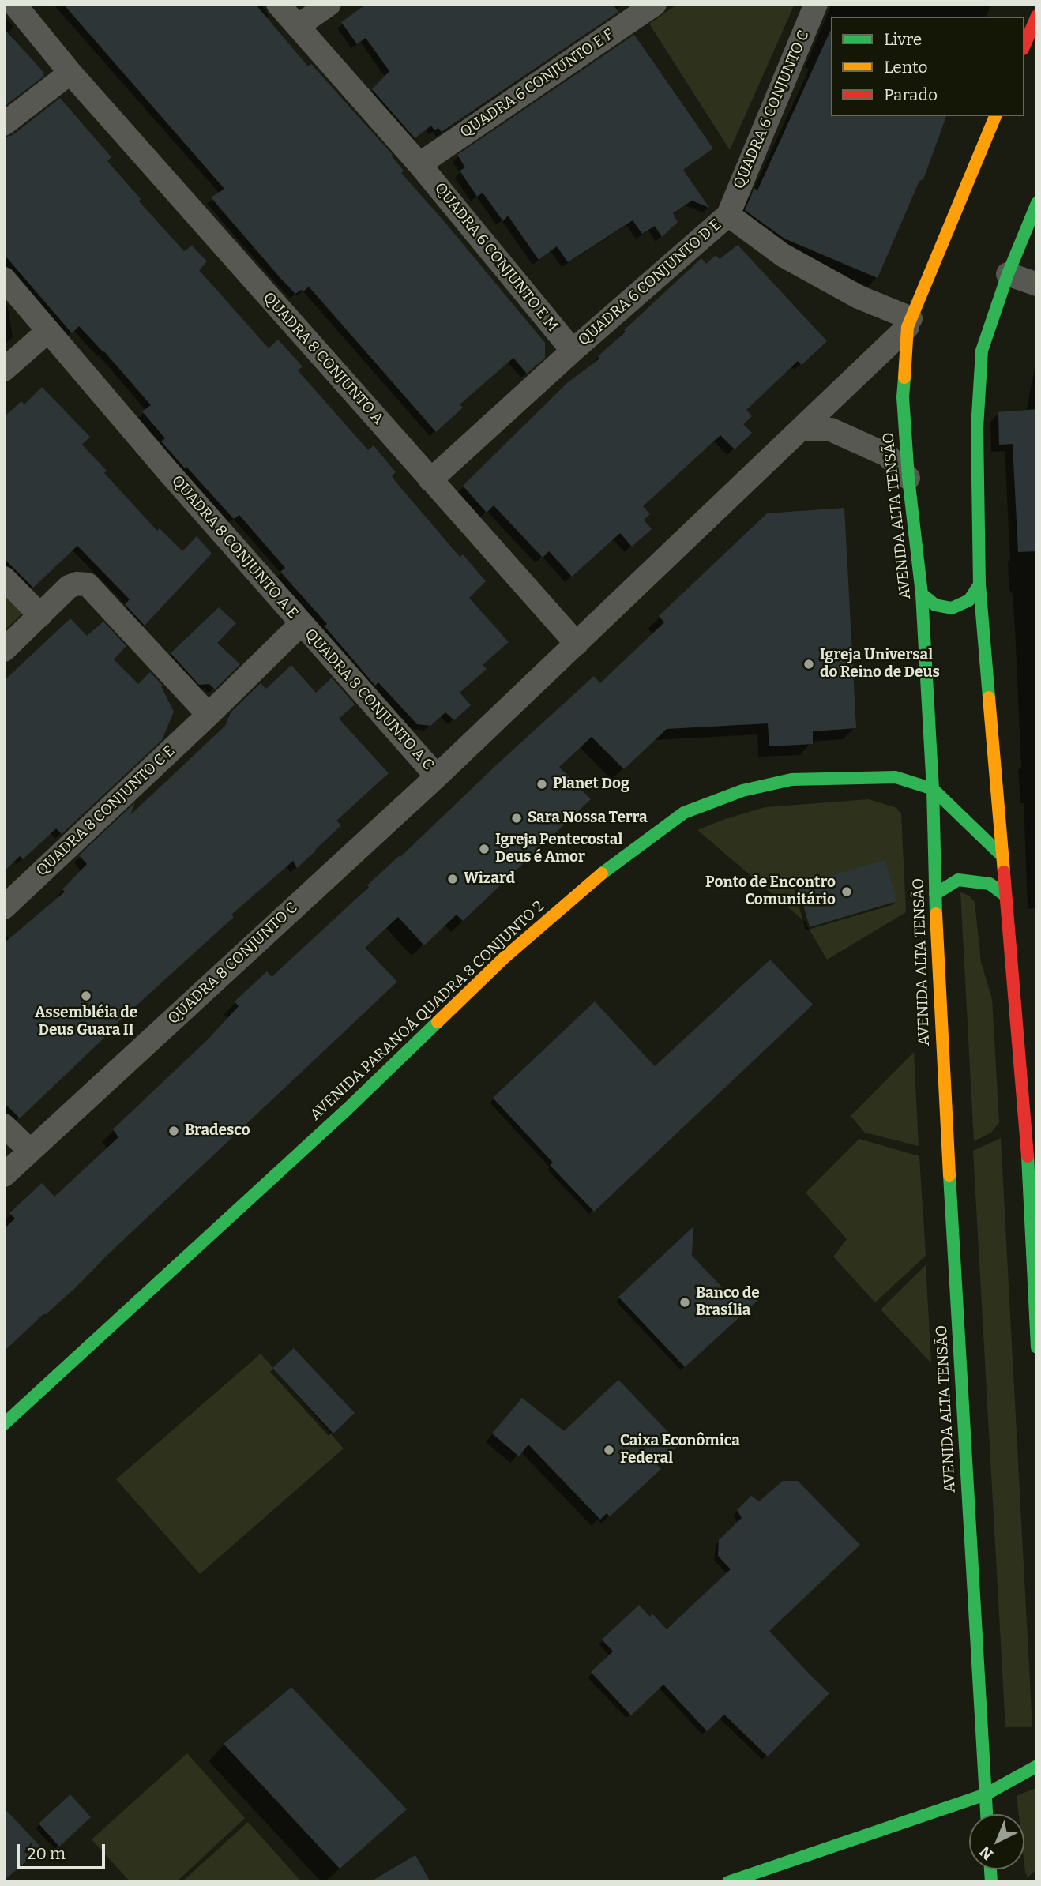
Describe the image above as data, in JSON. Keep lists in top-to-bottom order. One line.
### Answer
{"streets":{"street":["QUADRA 6 CONJUNTO E F","QUADRA 6 CONJUNTO C","QUADRA 6 CONJUNTO E M","QUADRA 6 CONJUNTO D E","QUADRA 8 CONJUNTO A","AVENIDA ALTA TENSÃO","QUADRA 8 CONJUNTO A E","QUADRA 8 CONJUNTO A C","QUADRA 8 CONJUNTO C E","QUADRA 8 CONJUNTO C","AVENIDA PARANOÁ QUADRA 8 CONJUNTO 2"]},"crossings":[["QUADRA 6 CONJUNTO E F","QUADRA 6 CONJUNTO E M"],["QUADRA 6 CONJUNTO C","QUADRA 6 CONJUNTO D E"],["QUADRA 6 CONJUNTO E M","QUADRA 6 CONJUNTO D E"],["QUADRA 6 CONJUNTO D E","QUADRA 8 CONJUNTO A"],["QUADRA 8 CONJUNTO A","QUADRA 8 CONJUNTO C"],["AVENIDA ALTA TENSÃO","QUADRA 8 CONJUNTO C"],["AVENIDA ALTA TENSÃO","AVENIDA PARANOÁ QUADRA 8 CONJUNTO 2"],["QUADRA 8 CONJUNTO A E","QUADRA 8 CONJUNTO A C"],["QUADRA 8 CONJUNTO A C","QUADRA 8 CONJUNTO C"]],"places":["Igreja Universal do Reino de Deus","Planet Dog","Sara Nossa Terra","Igreja Pentecostal Deus é Amor","Wizard","Ponto de Encontro Comunitário","Assembléia de Deus Guara II","Bradesco","Banco de Brasília","Caixa Econômica Federal"],"legend":["Livre","Lento","Parado"],"scale_bar":"20 m","north":"bottom left"}
